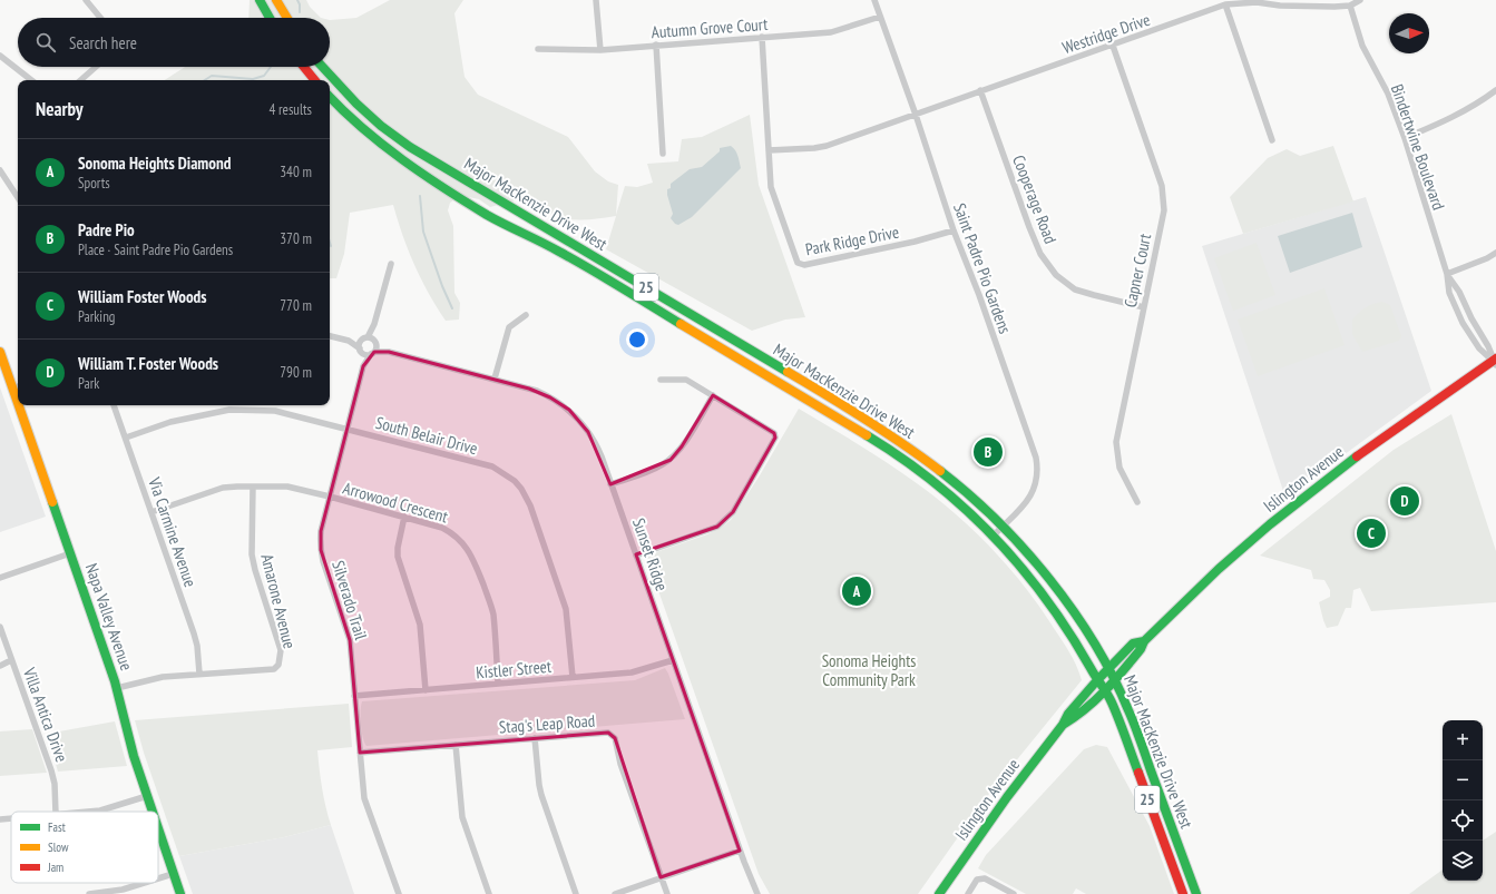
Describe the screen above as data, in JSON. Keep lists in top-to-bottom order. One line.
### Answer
{"streets":{"main road":["Major MacKenzie Drive West","25","Islington Avenue","Napa Valley Avenue"],"street":["Autumn Grove Court","Westridge Drive","Bindertwine Boulevard","Cooperage Road","Park Ridge Drive","Saint Padre Pio Gardens","Capner Court","South Belair Drive","Arrowood Crescent","Via Carmine Avenue","Sunset Ridge","Silverado Trail","Amarone Avenue","Kistler Street","Villa Antica Drive","Stag's Leap Road"]},"crossings":[["Autumn Grove Court","Park Ridge Drive"],["Autumn Grove Court","Saint Padre Pio Gardens"],["Westridge Drive","Bindertwine Boulevard"],["Westridge Drive","Cooperage Road"],["Westridge Drive","Park Ridge Drive"],["Westridge Drive","Saint Padre Pio Gardens"],["Westridge Drive","Capner Court"],["Bindertwine Boulevard","Islington Avenue"],["Cooperage Road","Capner Court"],["Major MacKenzie Drive West","Saint Padre Pio Gardens"],["Major MacKenzie Drive West","Islington Avenue"],["Park Ridge Drive","Saint Padre Pio Gardens"],["South Belair Drive","Via Carmine Avenue"],["South Belair Drive","Silverado Trail"],["South Belair Drive","Kistler Street"],["Arrowood Crescent","Via Carmine Avenue"],["Arrowood Crescent","Silverado Trail"],["Arrowood Crescent","Amarone Avenue"],["Arrowood Crescent","Kistler Street"],["Via Carmine Avenue","Amarone Avenue"],["Sunset Ridge","Silverado Trail"],["Sunset Ridge","Kistler Street"],["Silverado Trail","Kistler Street"],["Silverado Trail","Stag's Leap Road"],["Amarone Avenue","Napa Valley Avenue"]],"parks":["Sonoma Heights Community Park"],"legend":["Fast","Slow","Jam"],"north":"right","page":{"search":"Search here","heading":["Nearby","4 results"],"list":[{"mark":"A","name":"Sonoma Heights Diamond","note":"Sports","value":"340 m"},{"mark":"B","name":"Padre Pio","note":"Place · Saint Padre Pio Gardens","value":"370 m"},{"mark":"C","name":"William Foster Woods","note":"Parking","value":"770 m"},{"mark":"D","name":"William T. Foster Woods","note":"Park","value":"790 m"}],"pins":["B","D","C","A"],"map_buttons":["+","−"]}}
